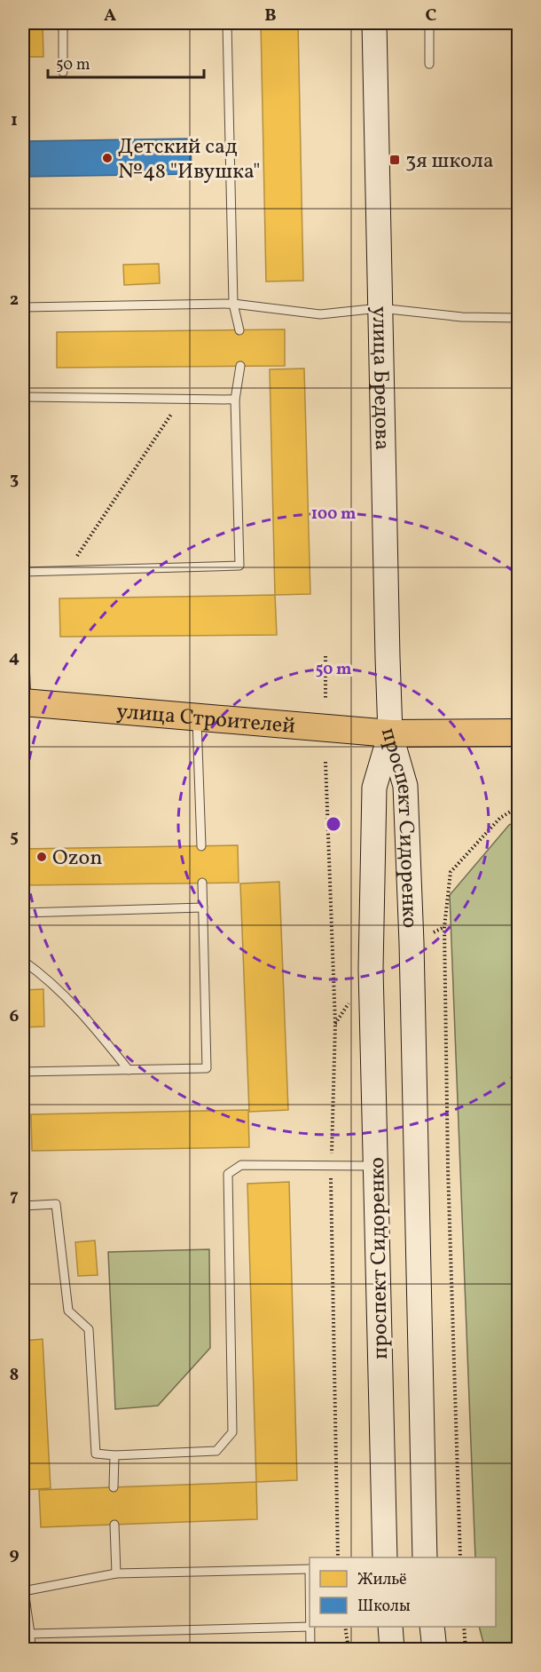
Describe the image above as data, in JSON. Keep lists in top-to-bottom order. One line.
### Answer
{"streets":{"main road":["улица Бредова","улица Строителей","проспект Сидоренко"]},"crossings":[["улица Бредова","улица Строителей"],["улица Бредова","проспект Сидоренко"],["улица Строителей","проспект Сидоренко"]],"places":{"other":["Детский сад №48 \"Ивушка\"","Ozon"],"transit":["3я школа"]},"legend":["Жильё","Школы"],"scale_bar":"50 m","grid":{"columns":["A","B","C"],"rows":["1","2","3","4","5","6","7","8","9"]},"rings":["100 m","50 m"]}
